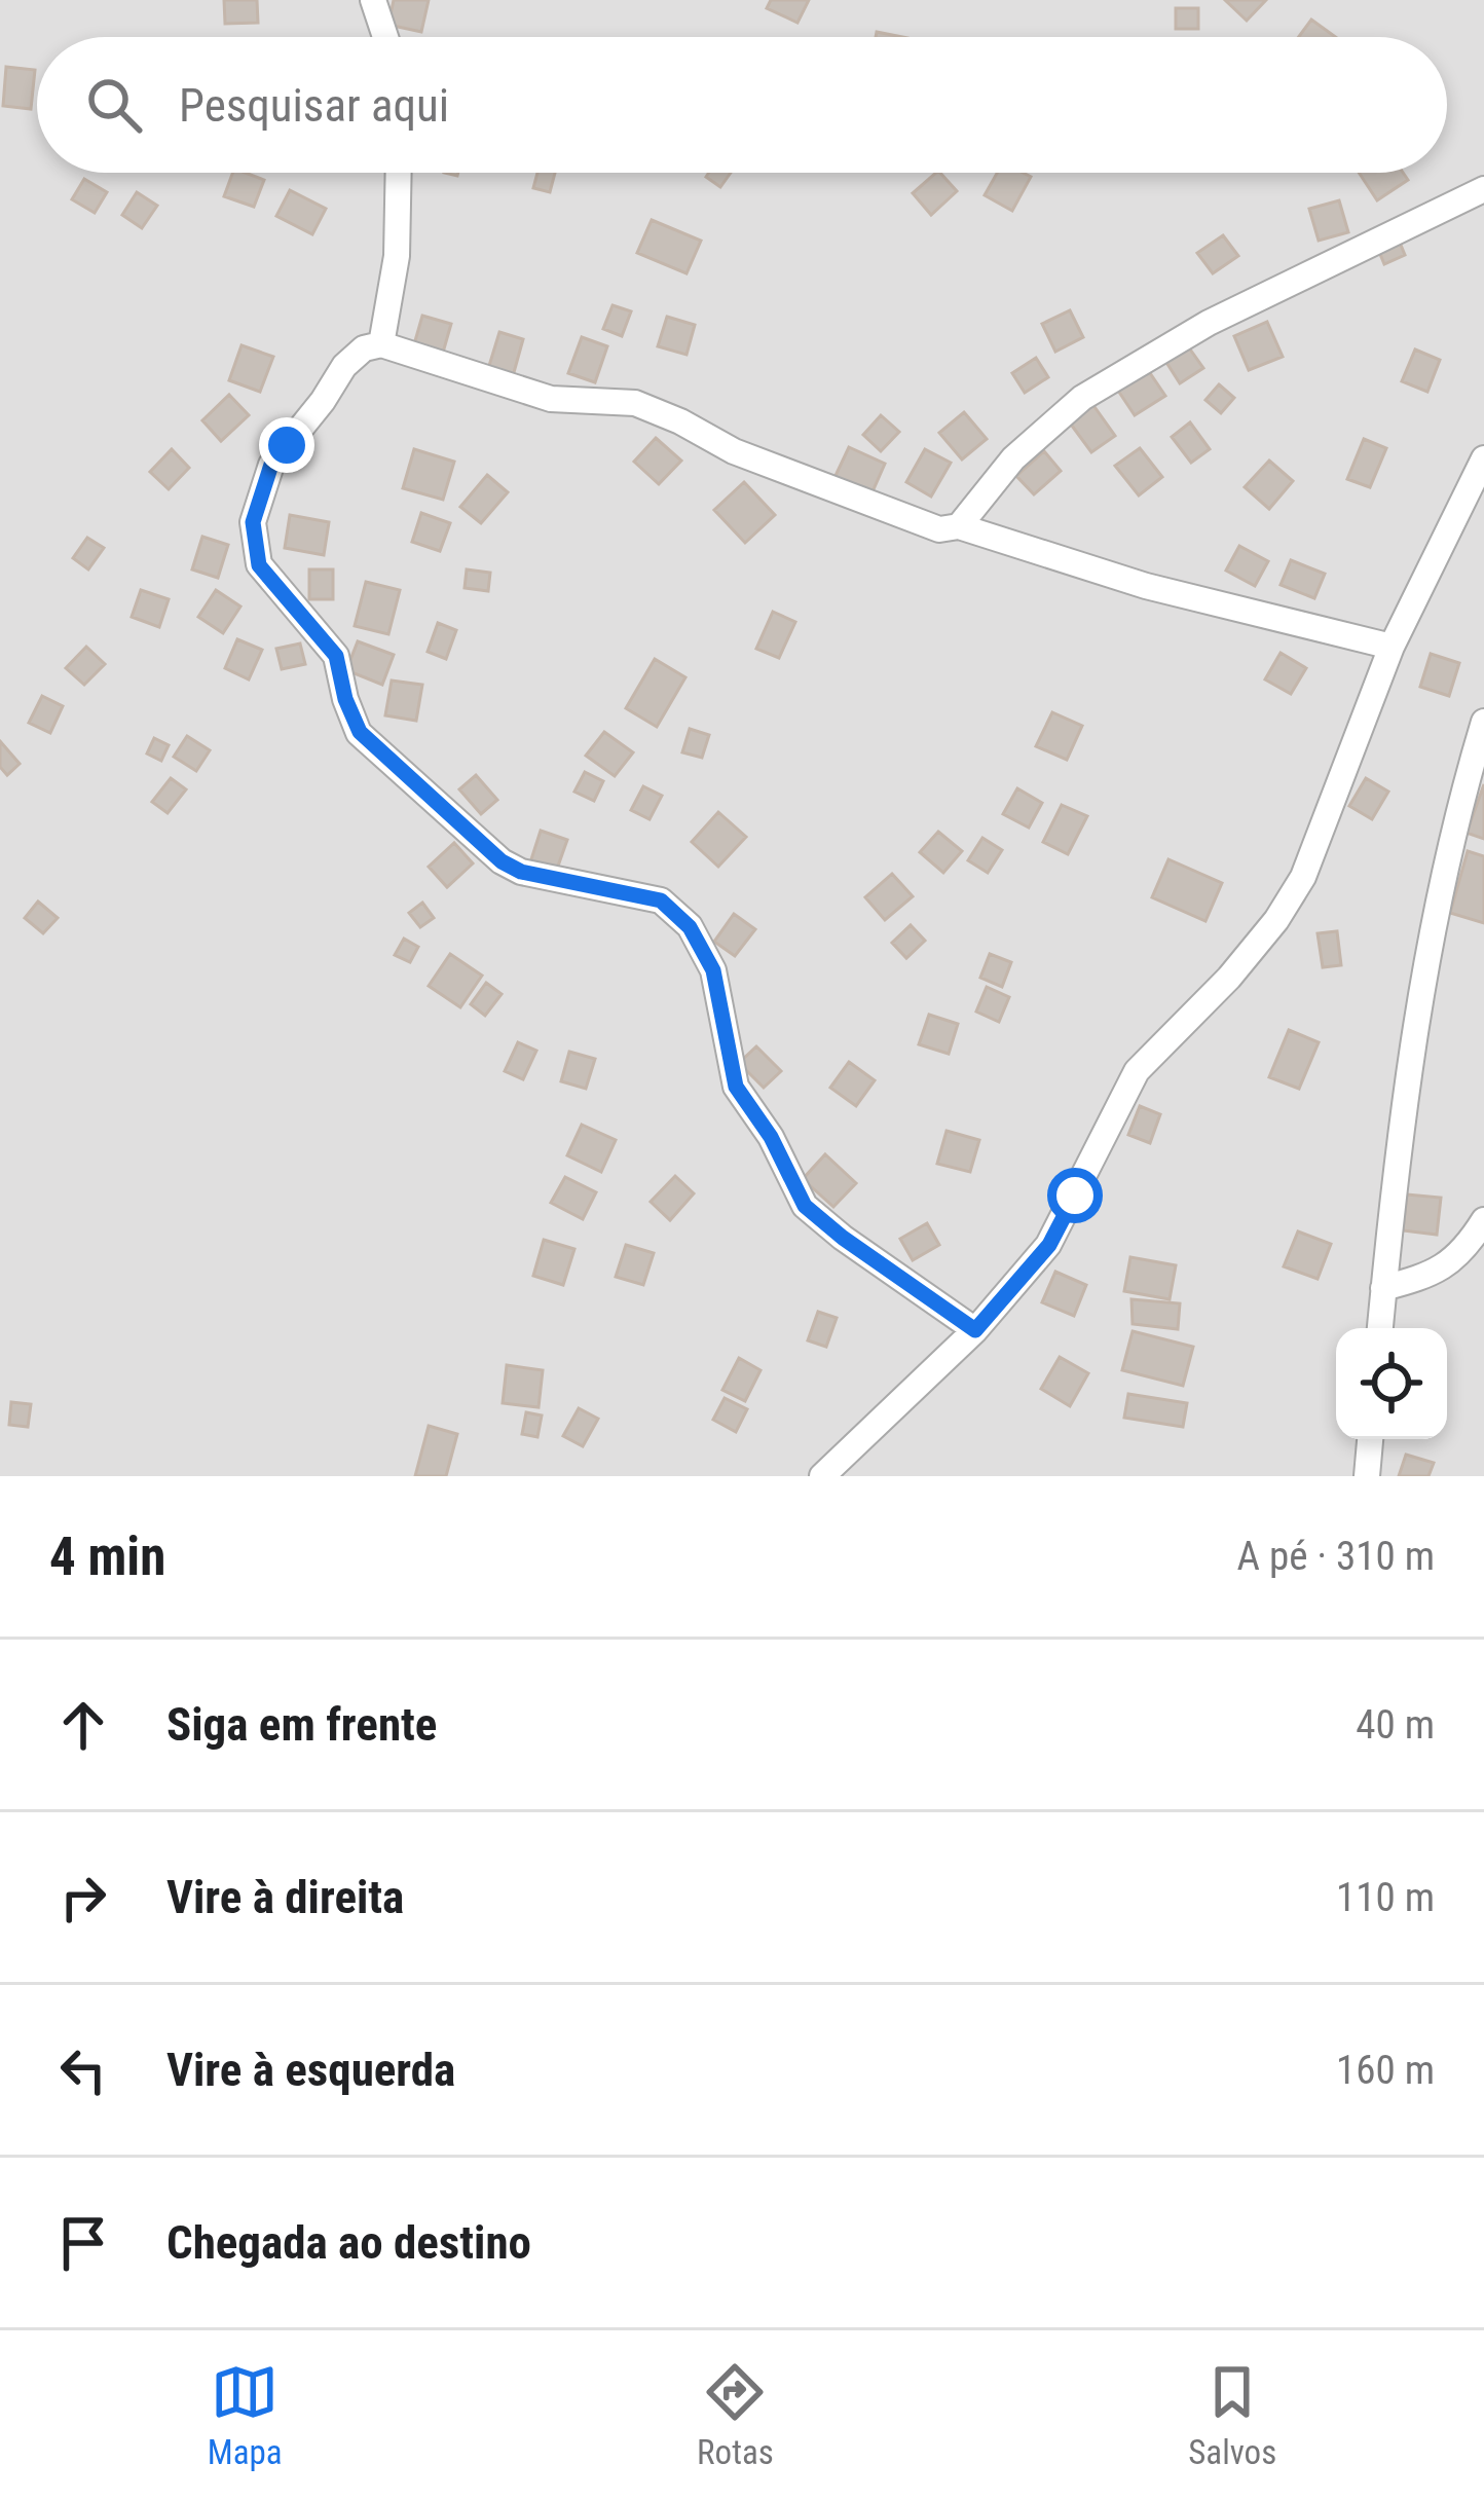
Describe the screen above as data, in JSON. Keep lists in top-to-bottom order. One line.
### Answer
{"page":{"search":"Pesquisar aqui","heading":["4 min","A pé · 310 m"],"list":[["Siga em frente","40 m"],["Vire à direita","110 m"],["Vire à esquerda","160 m"],"Chegada ao destino"],"nav":["Mapa","Rotas","Salvos"]}}
